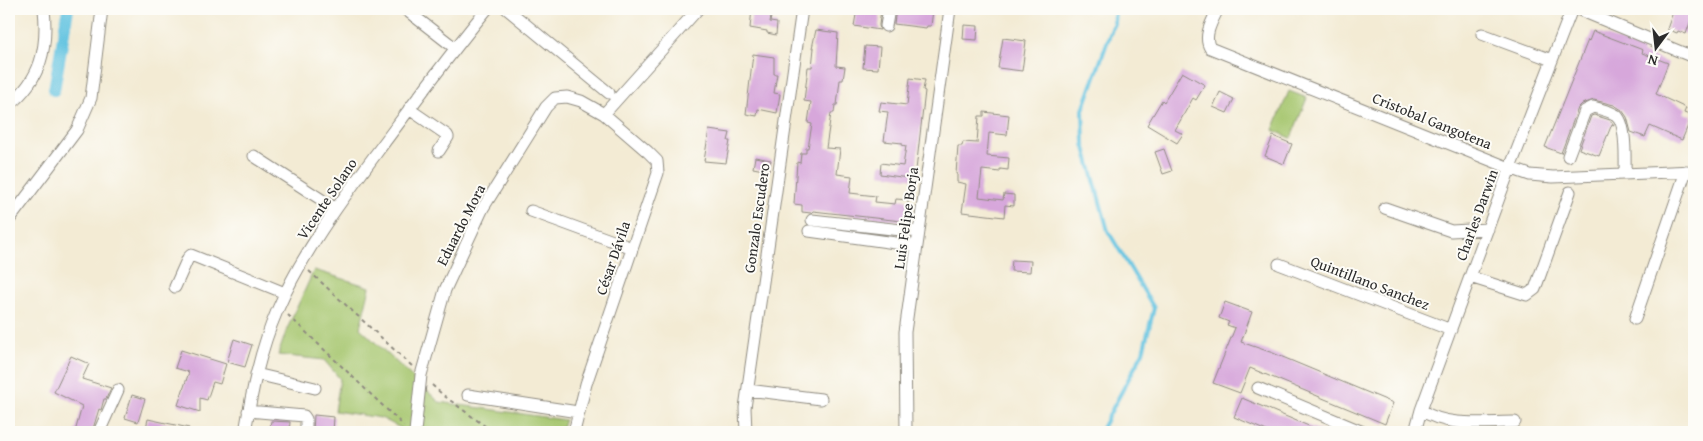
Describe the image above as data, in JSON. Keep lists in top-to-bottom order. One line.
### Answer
{"streets":{"street":["Cristobal Gangotena","Vicente Solano","Charles Darwin","Gonzalo Escudero","Luis Felipe Borja","Eduardo Mora","César Dávila","Quintillano Sanchez"]},"crossings":[["Cristobal Gangotena","Charles Darwin"],["Charles Darwin","Quintillano Sanchez"],["Eduardo Mora","César Dávila"]],"north":"bottom"}
